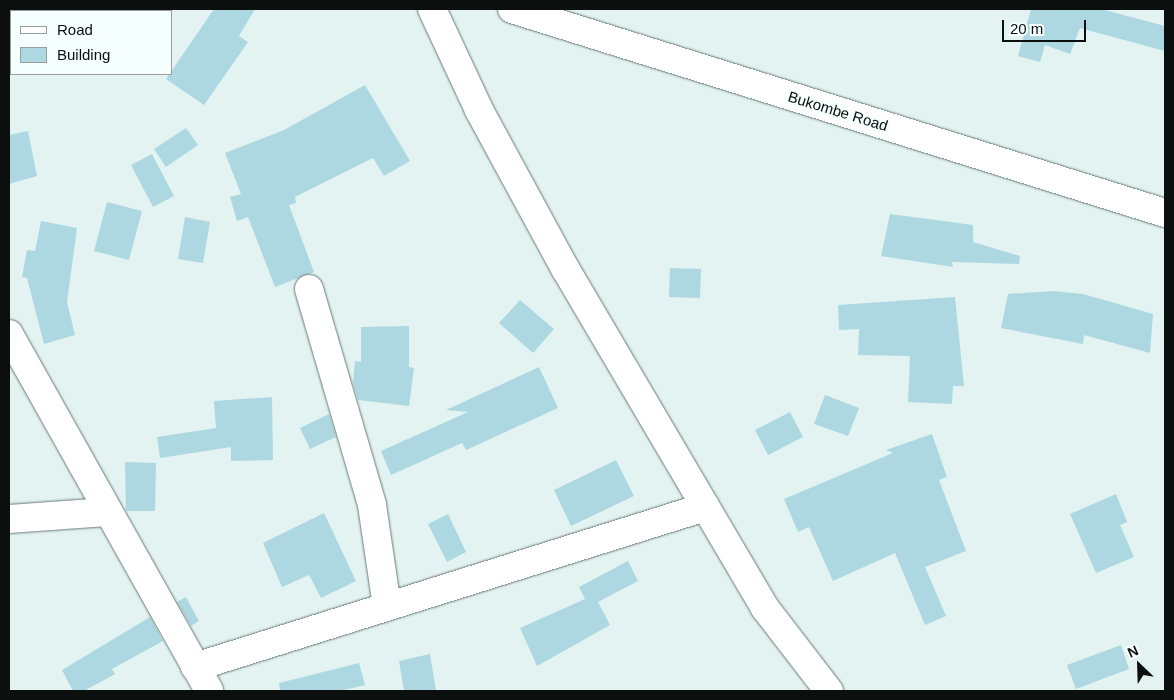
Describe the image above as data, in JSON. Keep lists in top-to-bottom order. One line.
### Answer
{"streets":{"street":["Bukombe Road"]},"legend":["Road","Building"],"scale_bar":"20 m","north":"top left"}
